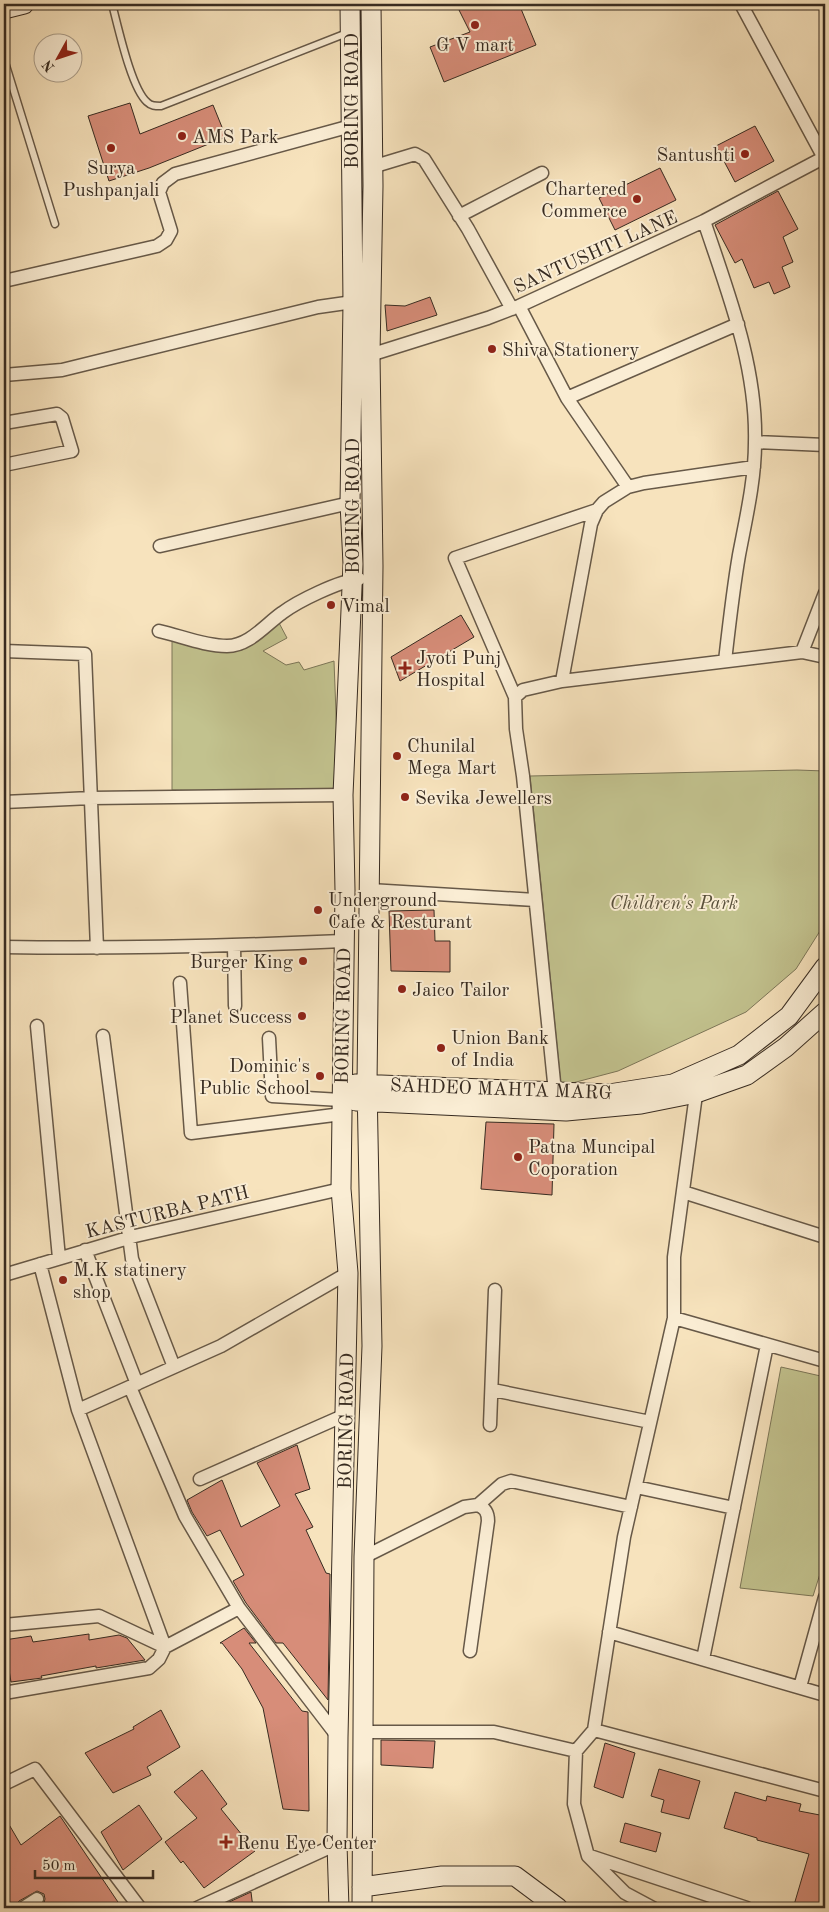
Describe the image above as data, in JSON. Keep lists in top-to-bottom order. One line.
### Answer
{"streets":{"street":["BORING ROAD","SANTUSHTI LANE","SAHDEO MAHTA MARG","KASTURBA PATH"]},"crossings":[["BORING ROAD","SAHDEO MAHTA MARG"],["BORING ROAD","KASTURBA PATH"]],"parks":["Children's Park"],"places":{"other":["G V mart","AMS Park","Surya Pushpanjali","Santushti","Chartered Commerce","Shiva Stationery","Vimal","Chunilal Mega Mart","Sevika Jewellers","Underground Cafe & Resturant","Burger King","Jaico Tailor","Planet Success","Union Bank of India","Dominic's Public School","Patna Muncipal Coporation","M.K statinery shop"],"health":["Jyoti Punj Hospital","Renu Eye Center"]},"scale_bar":"50 m","north":"bottom left"}
